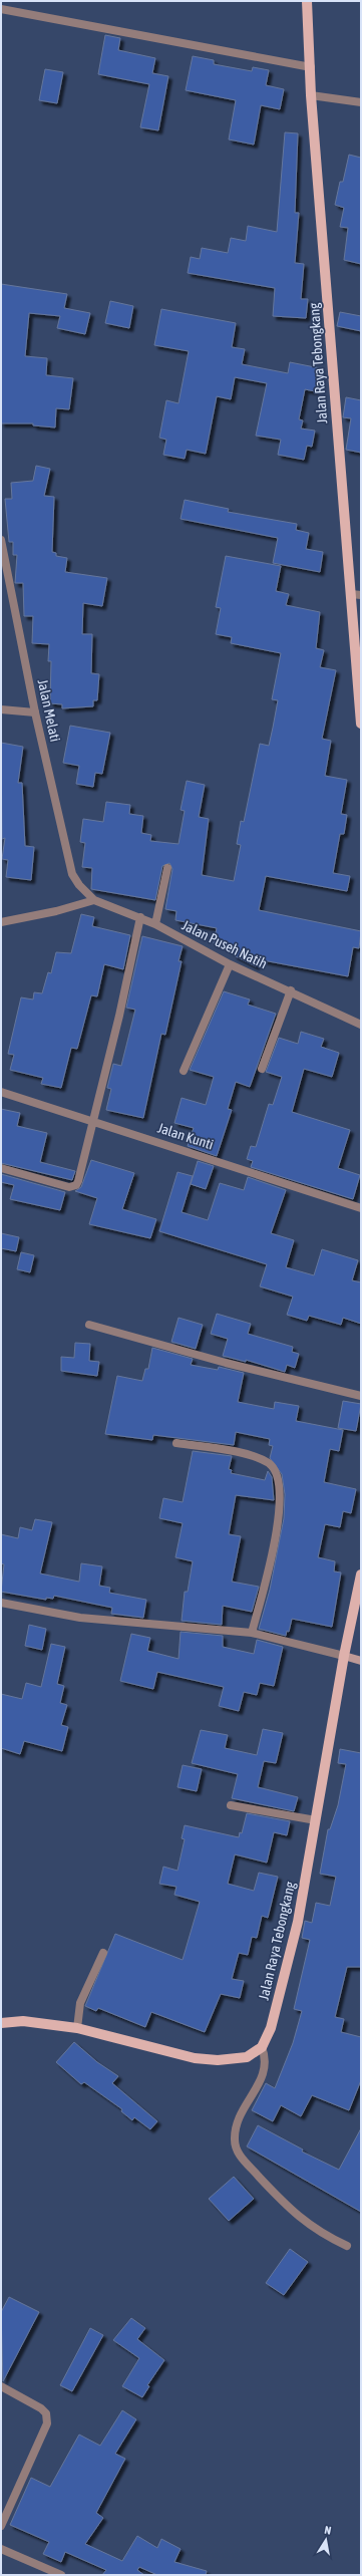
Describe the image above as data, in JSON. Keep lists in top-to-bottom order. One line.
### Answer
{"streets":{"main road":["Jalan Raya Tebongkang"],"street":["Jalan Melati","Jalan Puseh Natih","Jalan Kunti"]},"crossings":[["Jalan Melati","Jalan Puseh Natih"]],"north":"top"}
